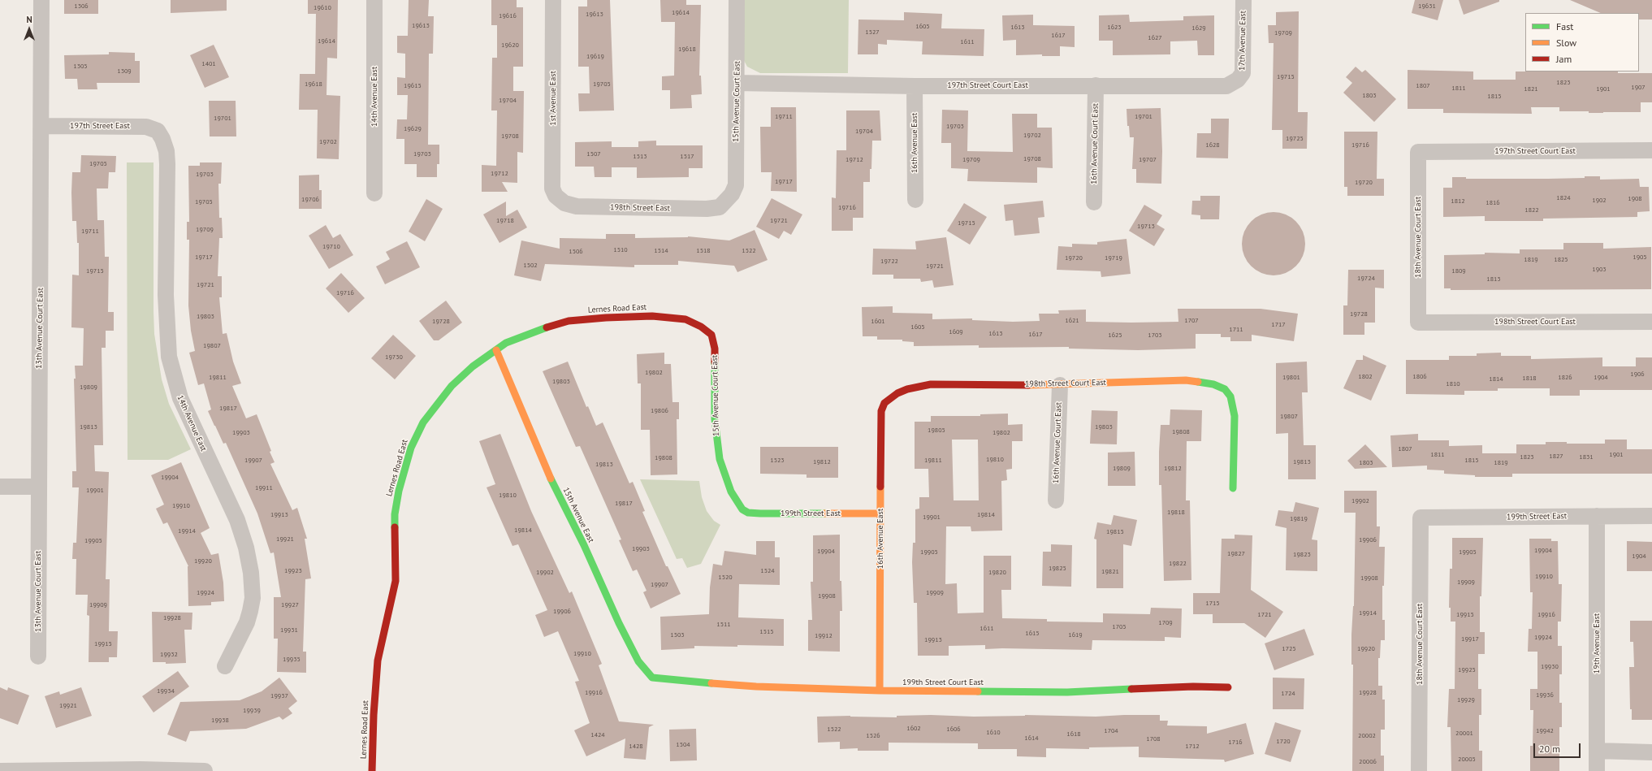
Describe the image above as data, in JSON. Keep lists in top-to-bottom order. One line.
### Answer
{"streets":{"street":["17th Avenue East","197th Street Court East","14th Avenue East","1st Avenue East","15th Avenue Court East","197th Street East","16th Avenue East","16th Avenue Court East","198th Street East","18th Avenue Court East","Lernes Road East","198th Street Court East","13th Avenue Court East","199th Street East","15th Avenue East","19th Avenue East","199th Street Court East"]},"crossings":[["17th Avenue East","197th Street Court East"],["197th Street Court East","15th Avenue Court East"],["197th Street Court East","16th Avenue East"],["197th Street Court East","16th Avenue Court East"],["197th Street Court East","18th Avenue Court East"],["14th Avenue East","197th Street East"],["1st Avenue East","198th Street East"],["15th Avenue Court East","198th Street East"],["15th Avenue Court East","Lernes Road East"],["15th Avenue Court East","199th Street East"],["197th Street East","13th Avenue Court East"],["16th Avenue East","198th Street Court East"],["16th Avenue East","199th Street East"],["16th Avenue East","199th Street Court East"],["16th Avenue Court East","198th Street Court East"],["18th Avenue Court East","198th Street Court East"],["18th Avenue Court East","199th Street East"],["Lernes Road East","15th Avenue East"],["199th Street East","19th Avenue East"],["15th Avenue East","199th Street Court East"]],"house_numbers":["1306","19631","19610","19614","19613","19616","19613","1605","1613","1623","1629","1527","19709","1617","1627","19614","1611","19620","19618","19619","1401","1305","1309","19715","1823","19618","19705","19615","1807","1907","1811","1821","1901","1803","1815","19704","19711","19701","19701","19703","19629","19704","19702","19708","19725","19702","1628","19716","19703","1507","1513","1517","19708","19712","19709","19707","19705","19712","19703","19717","19720","1824","1908","19706","1902","1812","19705","1816","19716","1822","19718","19721","19715","19713","19709","19711","19710","1510","1514","1518","1522","1506","19717","1905","19720","19719","1819","1825","19722","1502","19721","1903","19715","1809","19724","1813","19721","19716","19728","19803","1621","1707","19728","1601","1717","1605","1711","1609","1613","1617","1625","1703","19807","19730","19802","1906","1802","1806","19811","19801","1826","1904","1818","1814","19803","1810","19809","19817","19806","19807","19813","19803","19805","19808","19903","19802","1807","1811","1901","1827","1823","1831","19808","19810","19907","1523","19811","1815","19812","19813","1803","1819","19813","19809","19812","19904","19911","19901","19810","19902","19817","19910","19818","19913","19814","19901","19819","19814","19914","19815","19921","19906","19905","19903","19904","19904","19905","19905","19827","19823","1904","19920","19822","19825","19923","1524","19821","19902","19820","19910","1520","19908","19909","19907","19924","19909","19908","1715","19909","19927","19906","19914","1721","19915","19916","19928","1709","1511","1705","1611","19931","1515","1615","1503","1619","19912","19924","19917","19913","19915","1725","19920","19910","19932","19935","19930","19925","19934","19916","19928","1724","19936","19937","19929","19921","19939","19938","1602","1522","1606","1704","19942","1610","20001","1618","1424","1526","20002","1614","1708","1720","1716","1504","1428","1712","20005","20006"],"legend":["Fast","Slow","Jam"],"scale_bar":"20 m","north":"top"}
